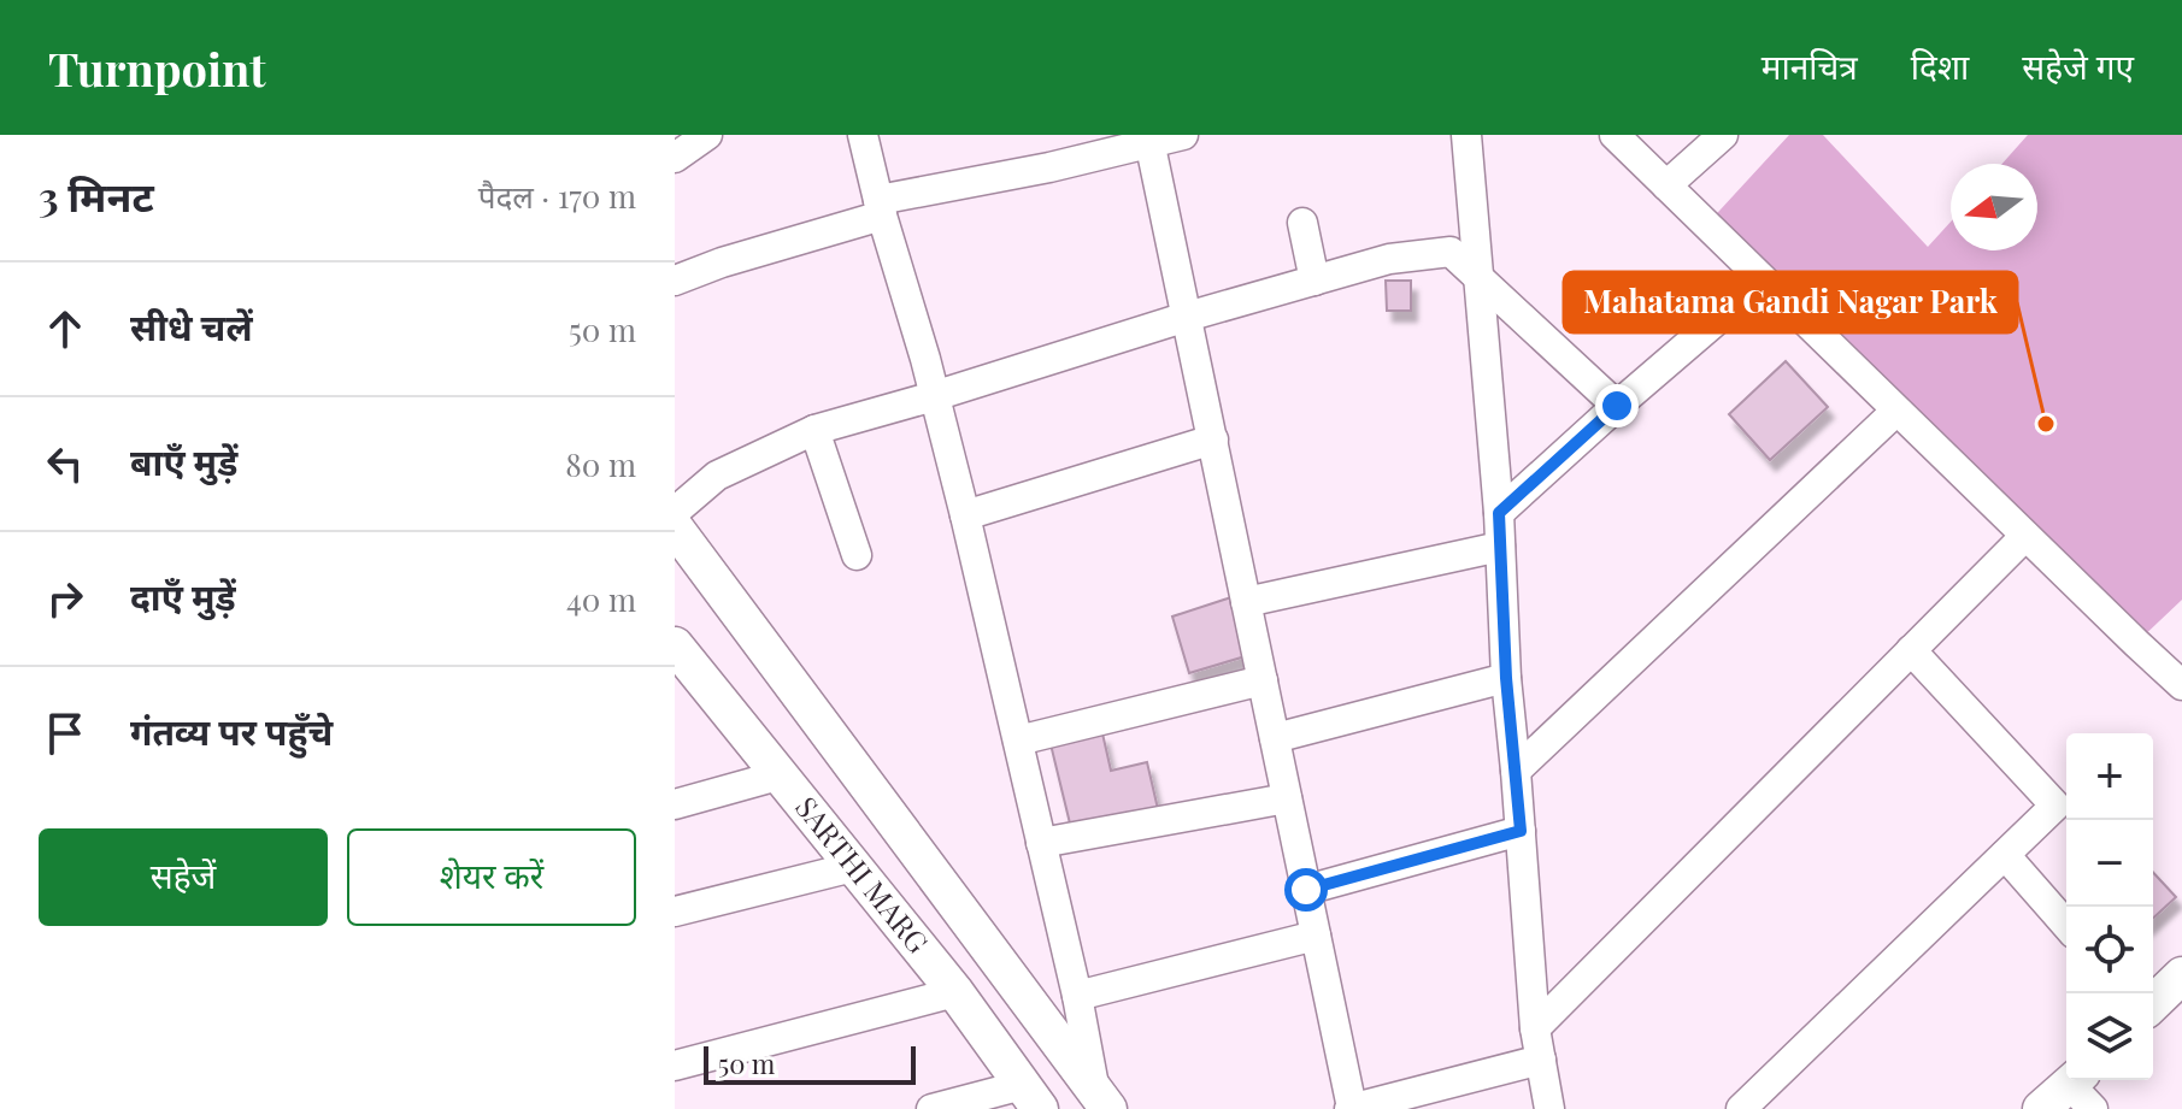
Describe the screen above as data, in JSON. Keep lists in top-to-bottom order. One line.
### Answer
{"streets":{"street":["SARTHI MARG"]},"places":["Mahatama Gandi Nagar Park"],"scale_bar":"50 m","north":"left","page":{"header":"Turnpoint","nav":["मानचित्र","दिशा","सहेजे गए"],"heading":["3 मिनट","पैदल · 170 m"],"list":[["सीधे चलें","50 m"],["बाएँ मुड़ें","80 m"],["दाएँ मुड़ें","40 m"],"गंतव्य पर पहुँचे"],"map_buttons":["+","−"],"buttons":["सहेजें","शेयर करें"],"scale":"50 m"}}
